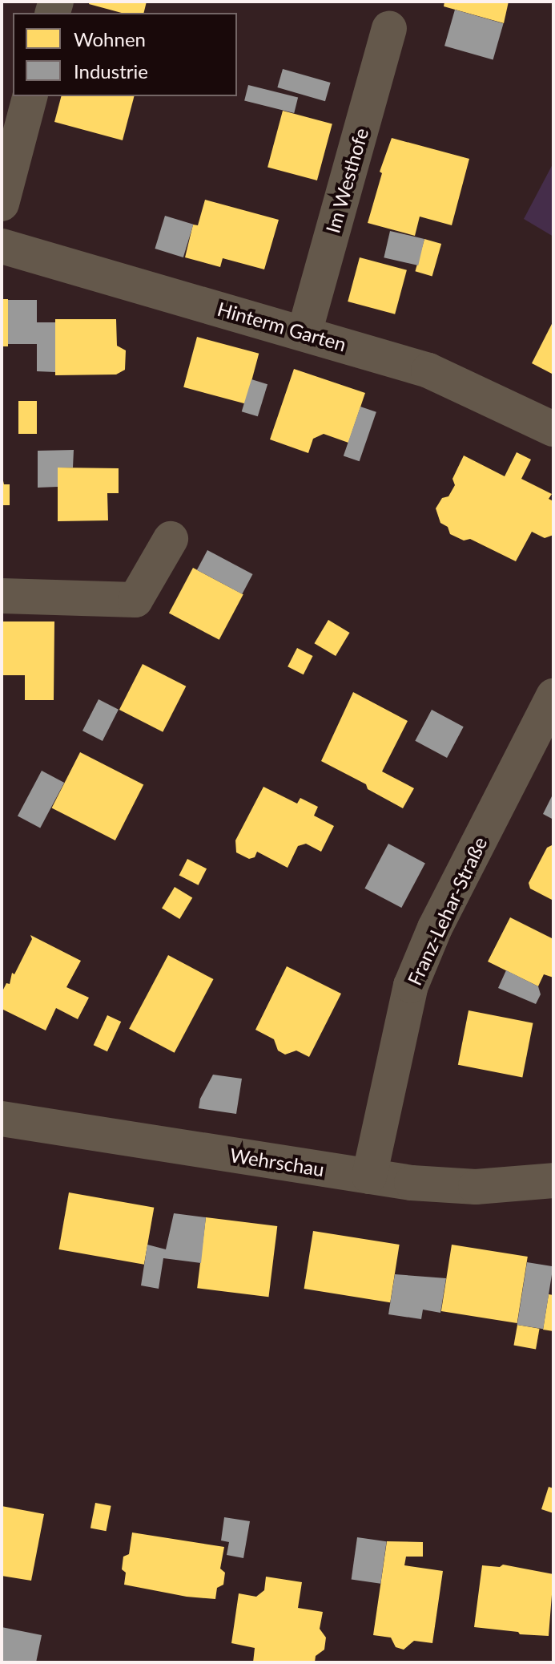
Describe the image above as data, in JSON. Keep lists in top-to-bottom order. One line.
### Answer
{"streets":{"street":["Im Westhofe","Hinterm Garten","Franz-Lehar-Straße","Wehrschau"]},"crossings":[["Im Westhofe","Hinterm Garten"],["Franz-Lehar-Straße","Wehrschau"]],"legend":["Wohnen","Industrie"]}
